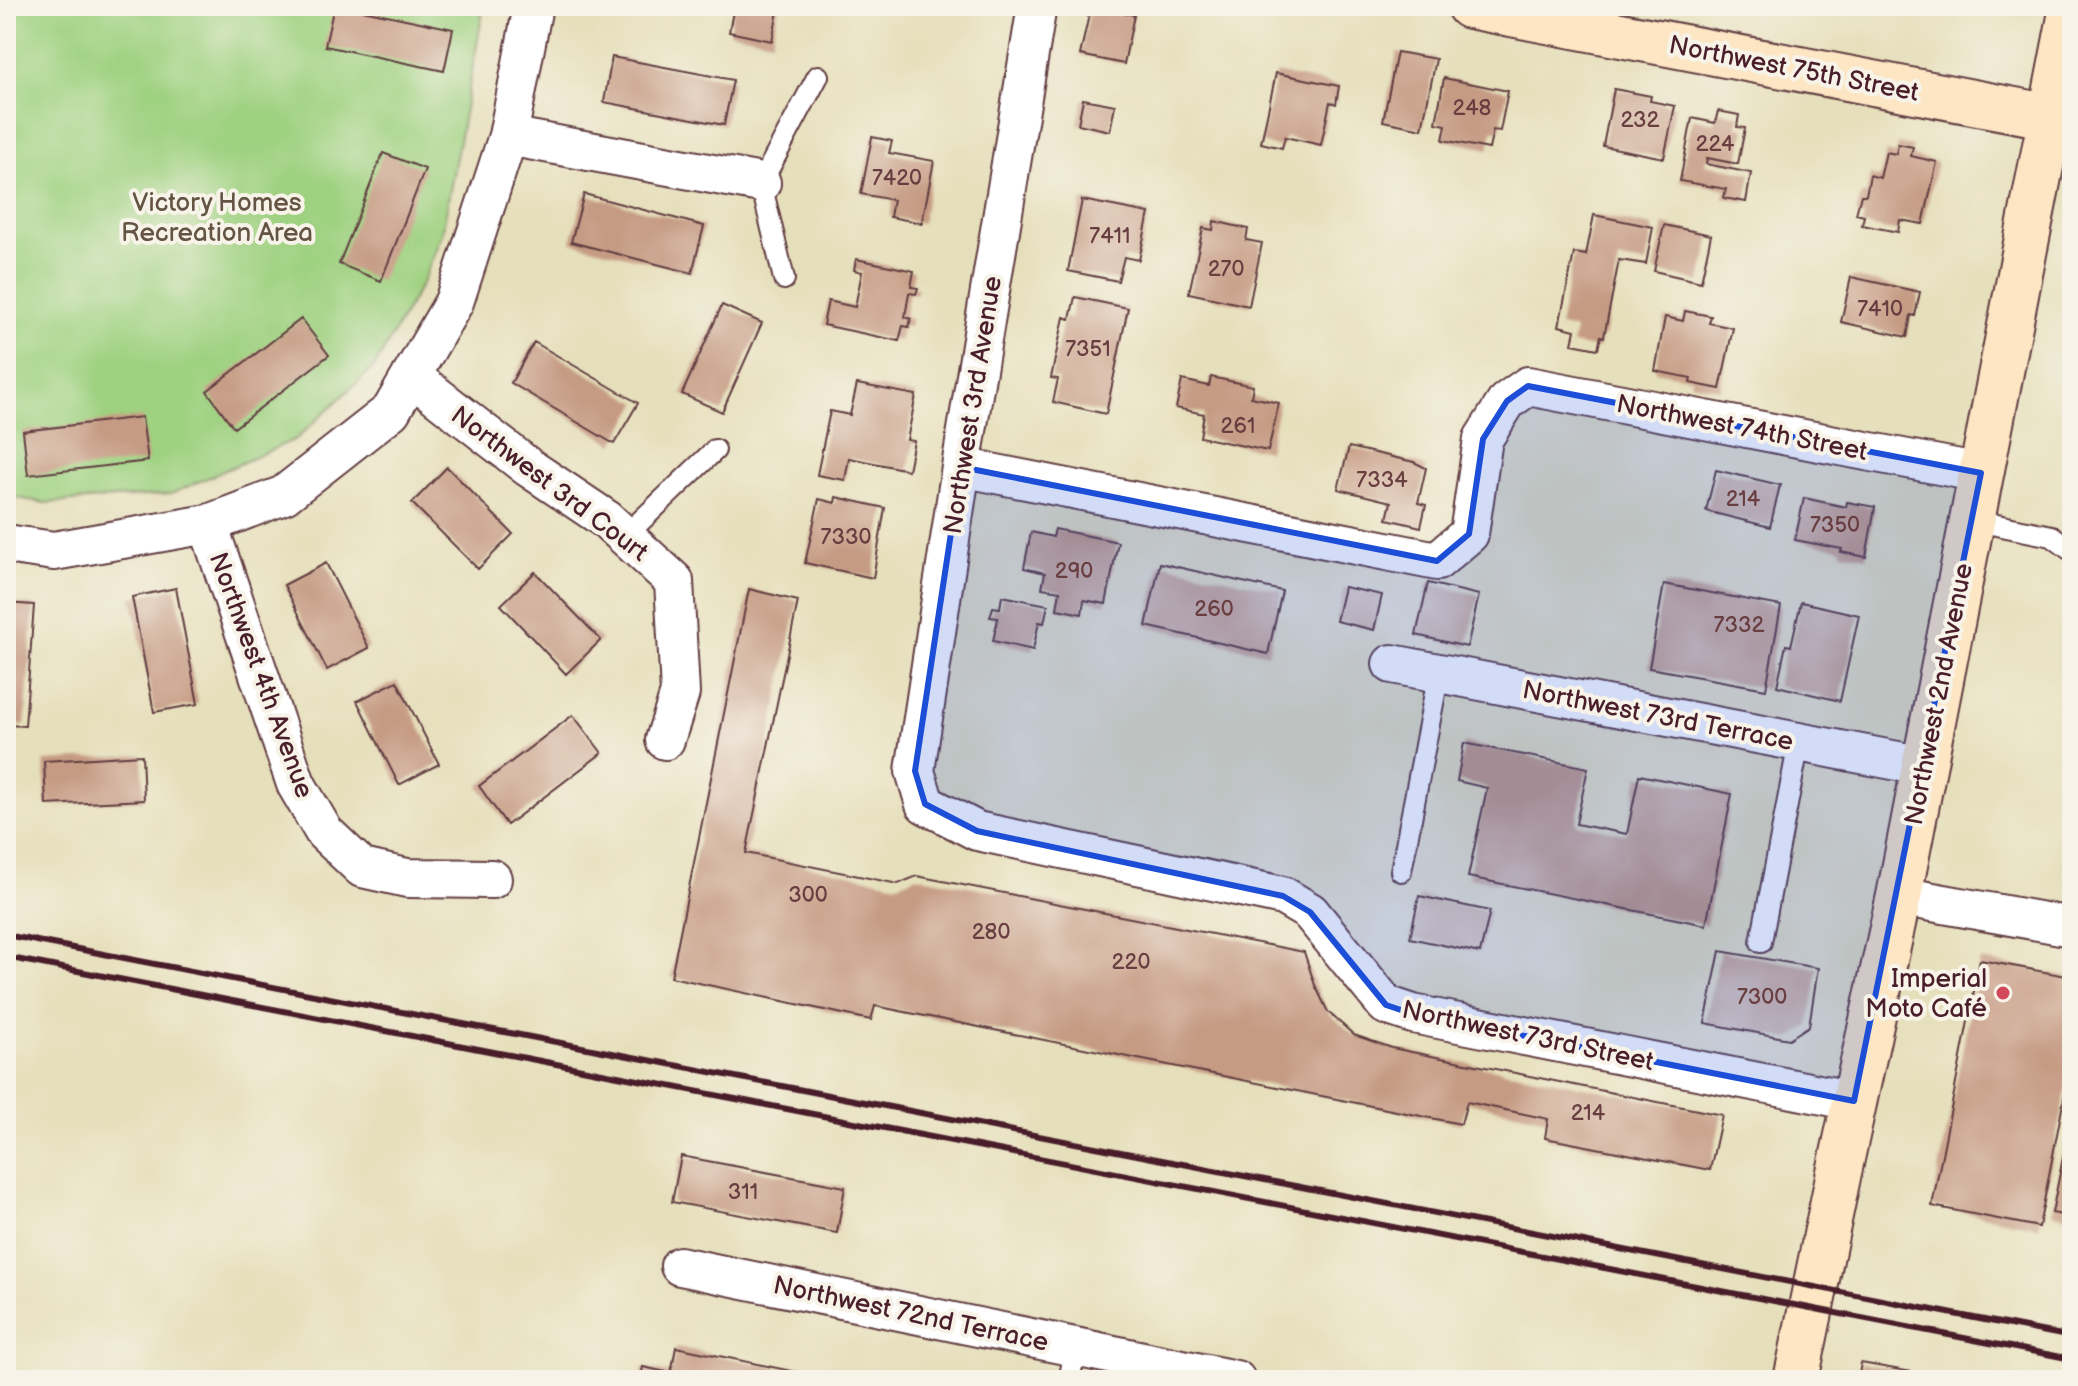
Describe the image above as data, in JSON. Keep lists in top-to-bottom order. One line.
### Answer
{"streets":{"street":["Northwest 75th Street","Northwest 3rd Avenue","Northwest 74th Street","Northwest 3rd Court","Northwest 4th Avenue","Northwest 2nd Avenue","Northwest 73rd Terrace","Northwest 73rd Street","Northwest 72nd Terrace"]},"crossings":[["Northwest 75th Street","Northwest 2nd Avenue"],["Northwest 3rd Avenue","Northwest 74th Street"],["Northwest 3rd Avenue","Northwest 73rd Street"],["Northwest 74th Street","Northwest 2nd Avenue"],["Northwest 2nd Avenue","Northwest 73rd Terrace"],["Northwest 2nd Avenue","Northwest 73rd Street"]],"parks":["Victory Homes Recreation Area"],"places":["Imperial Moto Café"],"house_numbers":["248","232","224","7420","7411","270","7410","7351","261","7334","214","7350","7330","290","260","7332","300","280","220","7300","214","311"]}
